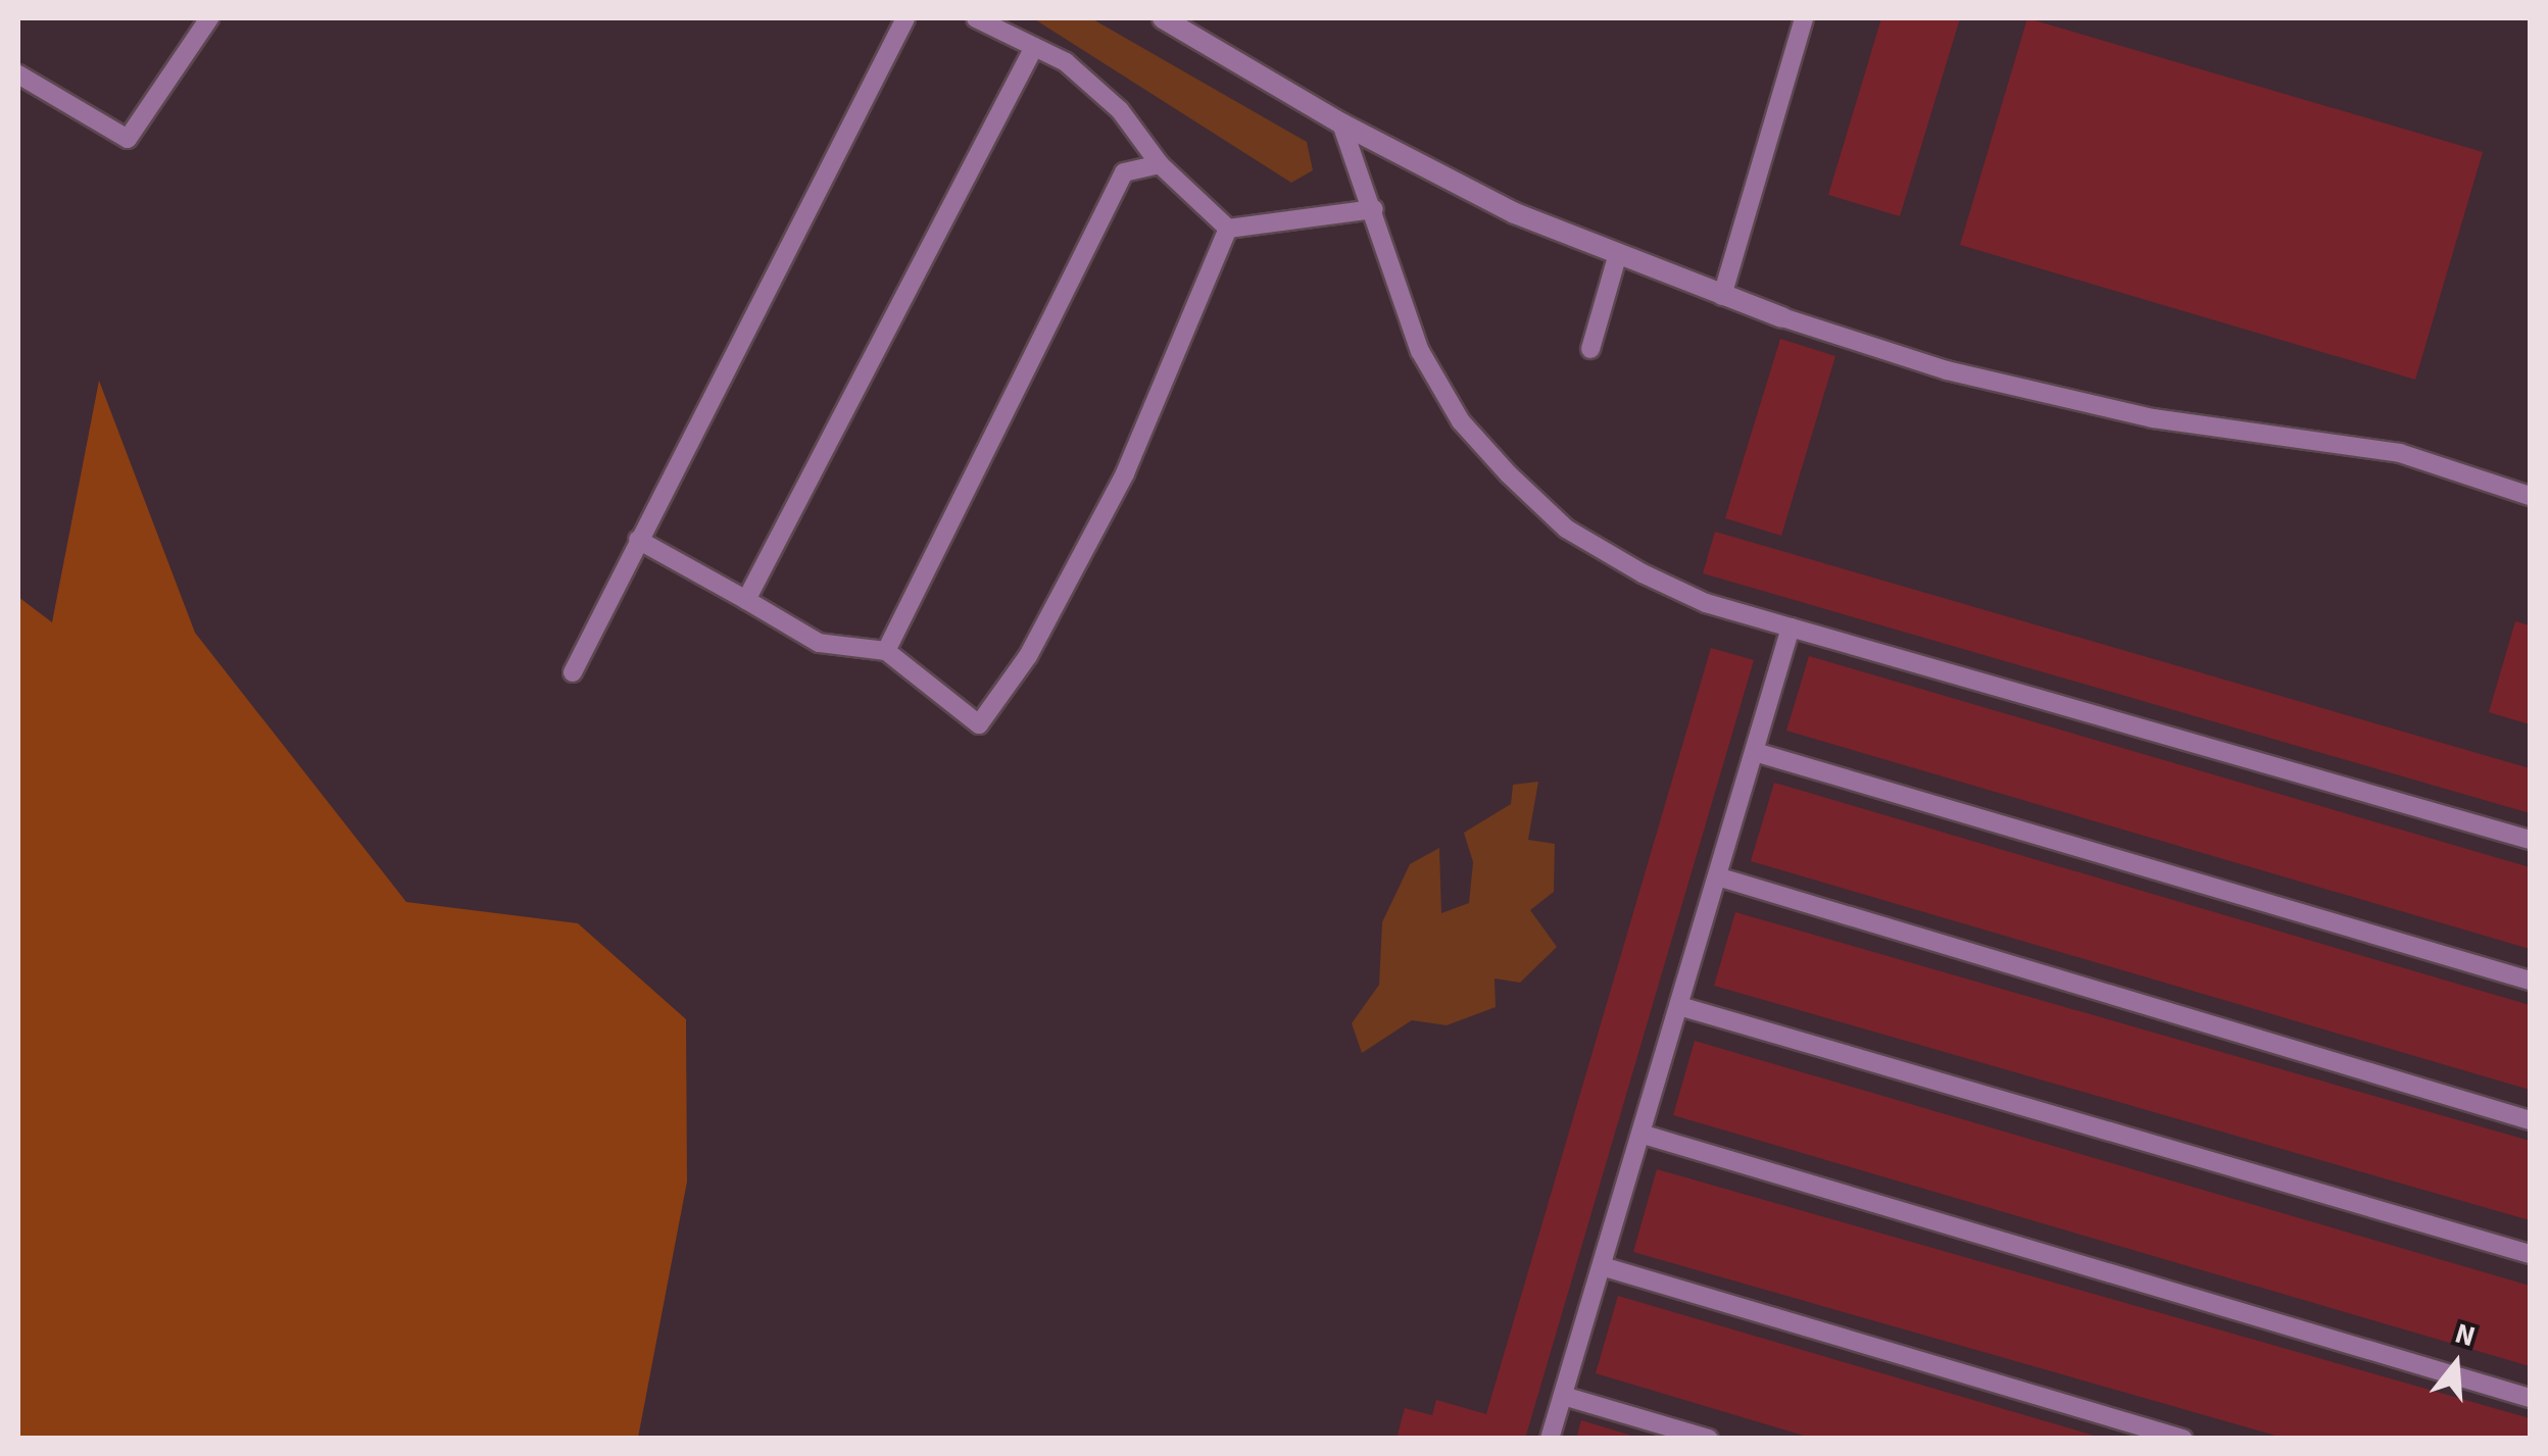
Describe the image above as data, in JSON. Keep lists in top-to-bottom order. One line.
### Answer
{"north":"top"}
